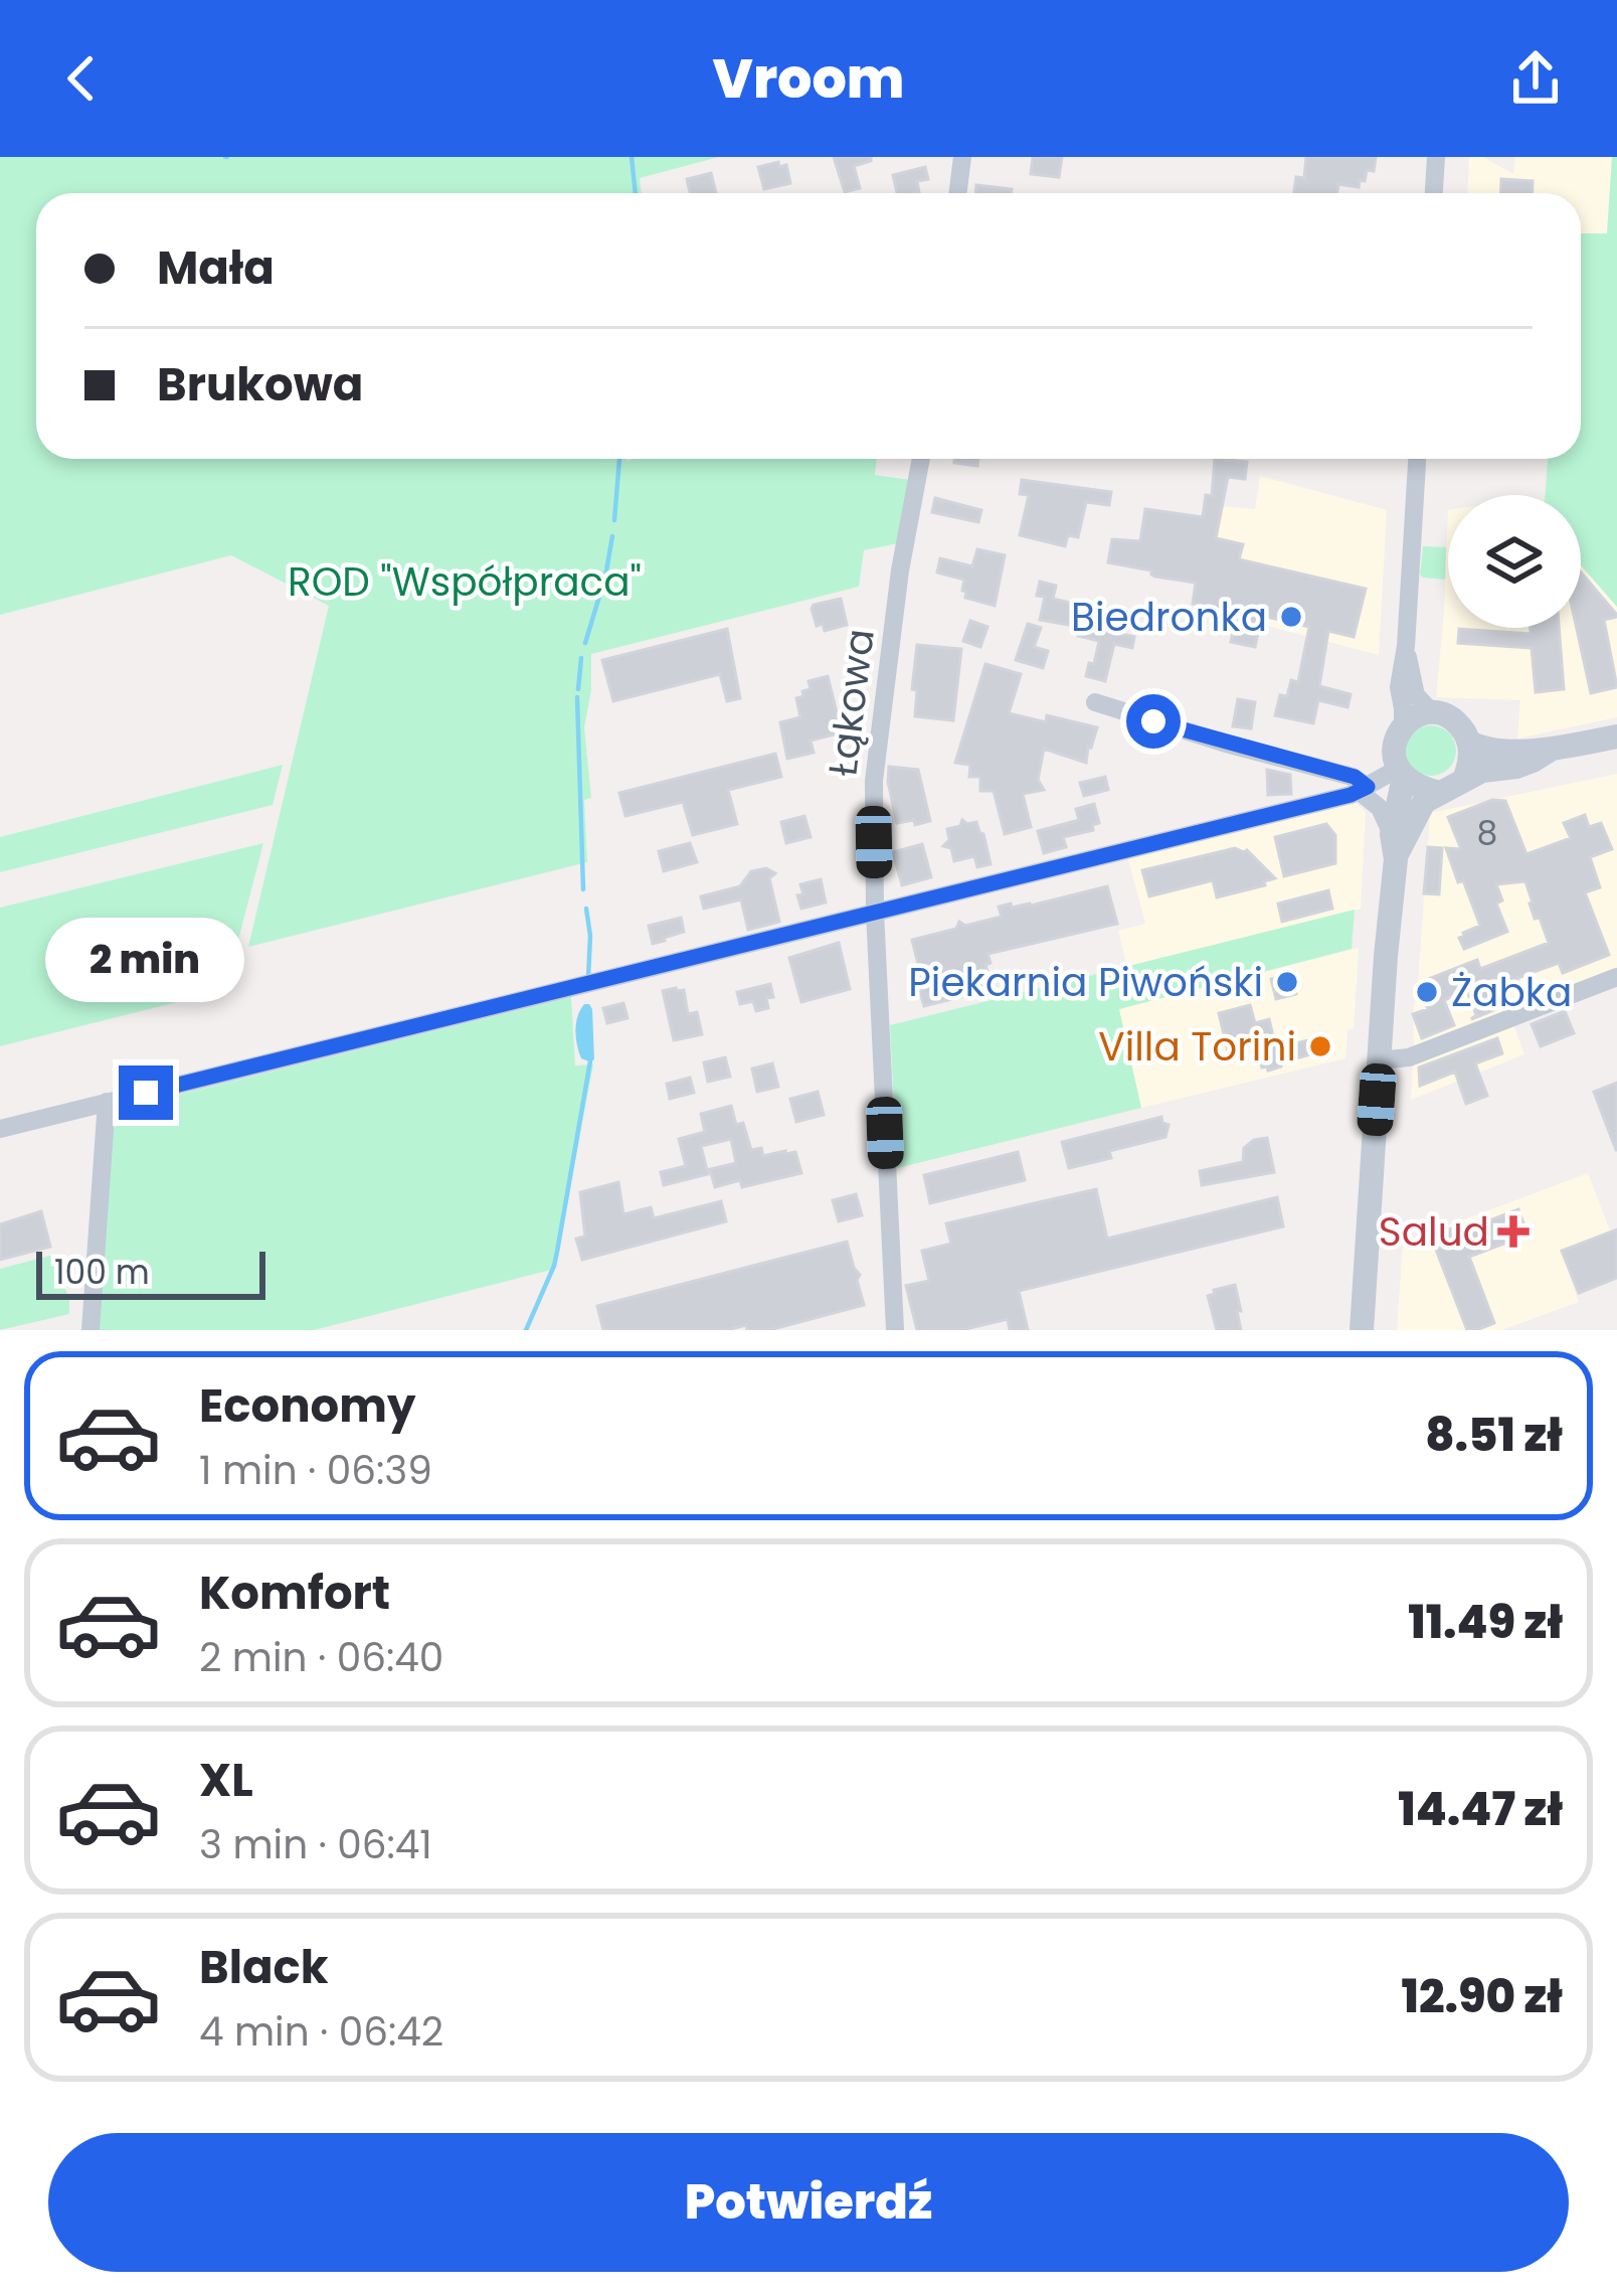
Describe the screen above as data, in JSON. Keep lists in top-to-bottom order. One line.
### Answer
{"streets":{"street":["Łąkowa"]},"parks":["ROD \"Współpraca\""],"places":{"other":["Biedronka","Piekarnia Piwoński","Żabka","Villa Torini"],"health":["Salud"]},"house_numbers":["8"],"scale_bar":"100 m","page":{"header":"Vroom","banner":["Mała","Brukowa"],"bubble":"2 min","scale":"100 m","list":[{"name":"Economy","note":"1 min · 06:39","value":"8.51 zł"},{"name":"Komfort","note":"2 min · 06:40","value":"11.49 zł"},{"name":"XL","note":"3 min · 06:41","value":"14.47 zł"},{"name":"Black","note":"4 min · 06:42","value":"12.90 zł"}],"buttons":"Potwierdź"}}
